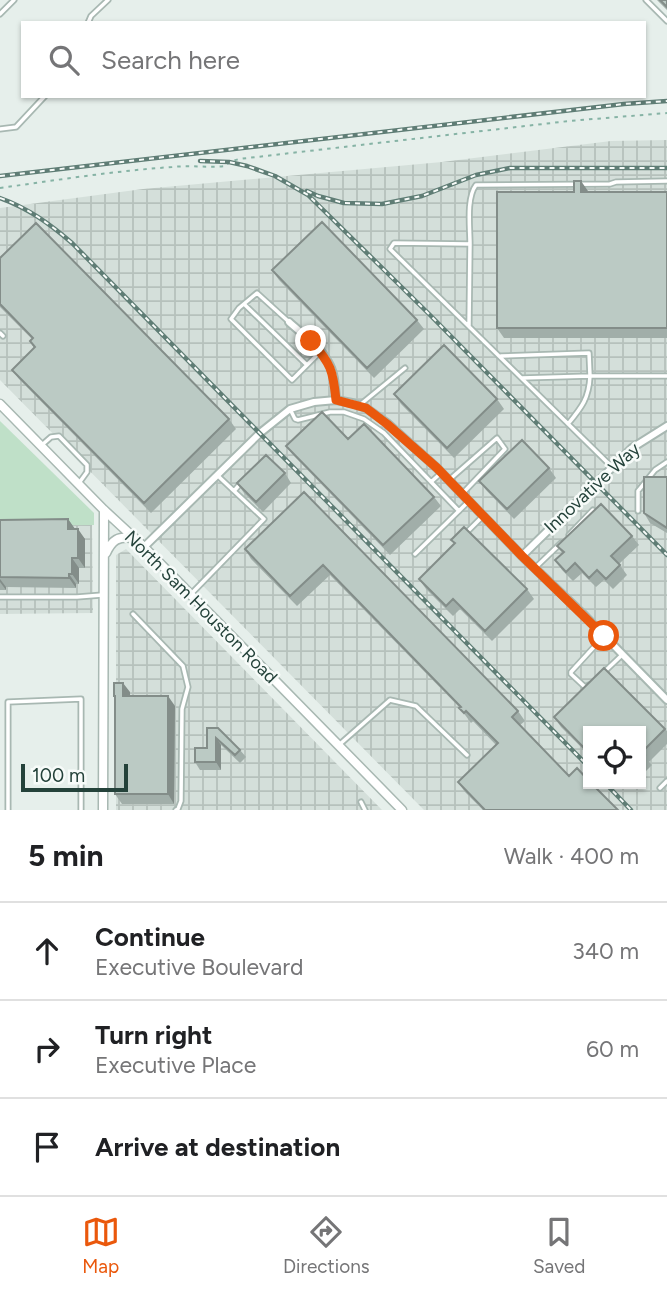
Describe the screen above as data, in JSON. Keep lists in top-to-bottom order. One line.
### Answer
{"streets":{"street":["Innovative Way","North Sam Houston Road"]},"scale_bar":"100 m","page":{"search":"Search here","scale":"100 m","heading":["5 min","Walk · 400 m"],"list":[["Continue","Executive Boulevard","340 m"],["Turn right","Executive Place","60 m"],"Arrive at destination"],"nav":["Map","Directions","Saved"]}}
